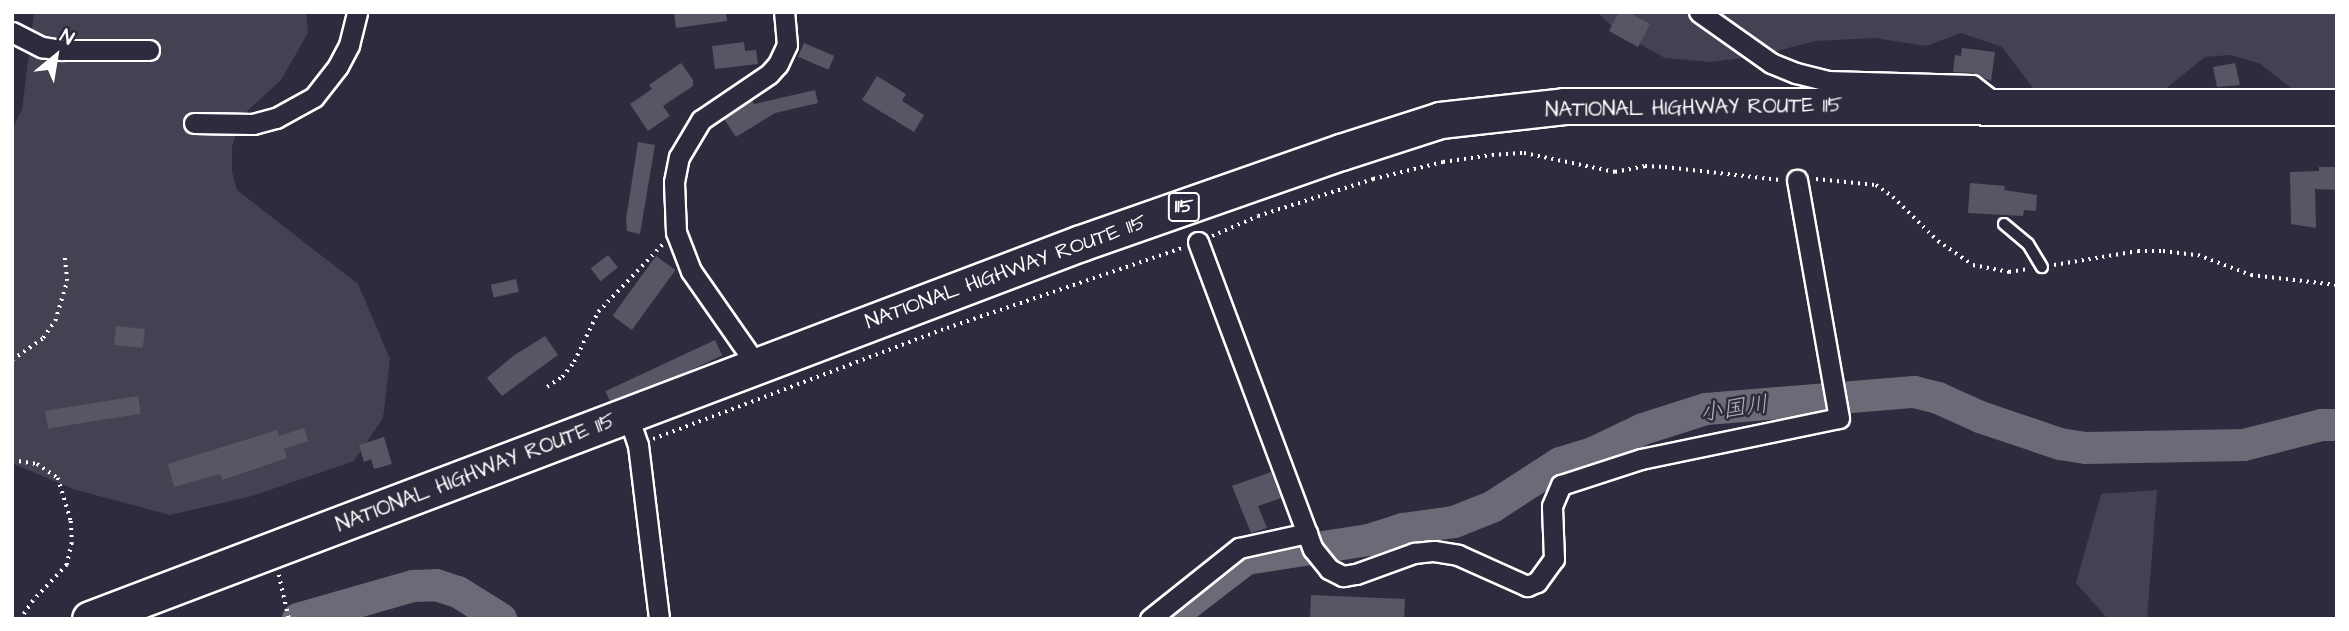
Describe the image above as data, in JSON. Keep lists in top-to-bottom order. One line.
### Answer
{"streets":{"highway":["NATIONAL HIGHWAY ROUTE 115","115"]},"water":["小国川"],"north":"top right"}
